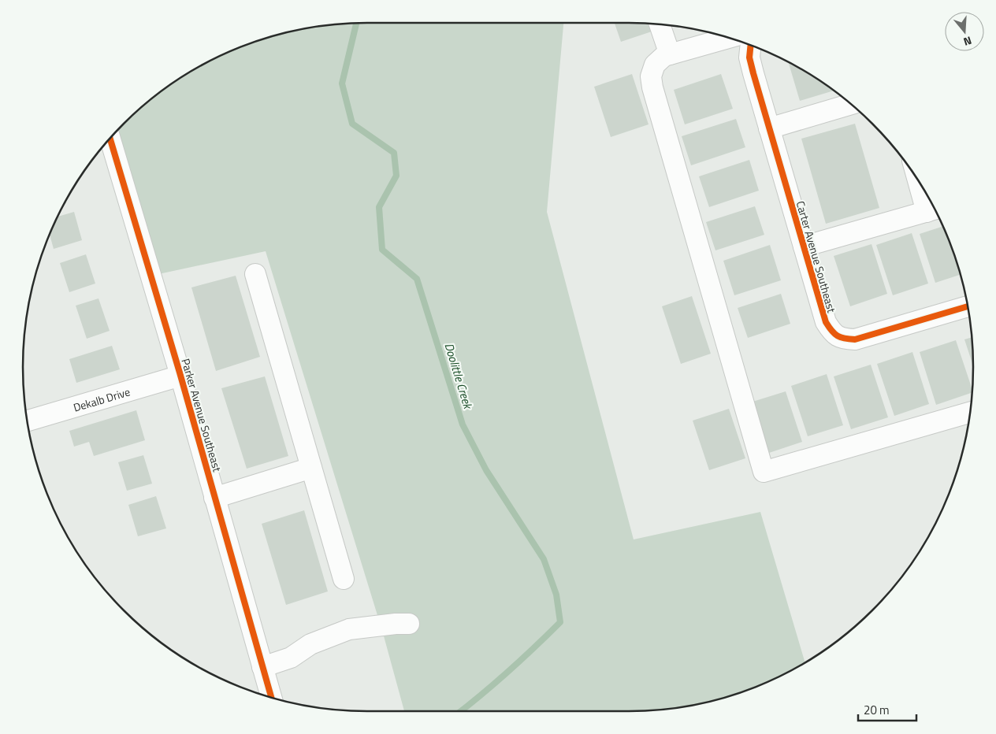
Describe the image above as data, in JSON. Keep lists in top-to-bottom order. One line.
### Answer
{"streets":{"street":["Carter Avenue Southeast","Dekalb Drive","Parker Avenue Southeast"]},"crossings":[["Dekalb Drive","Parker Avenue Southeast"]],"water":["Doolittle Creek"],"scale_bar":"20 m","north":"bottom"}
